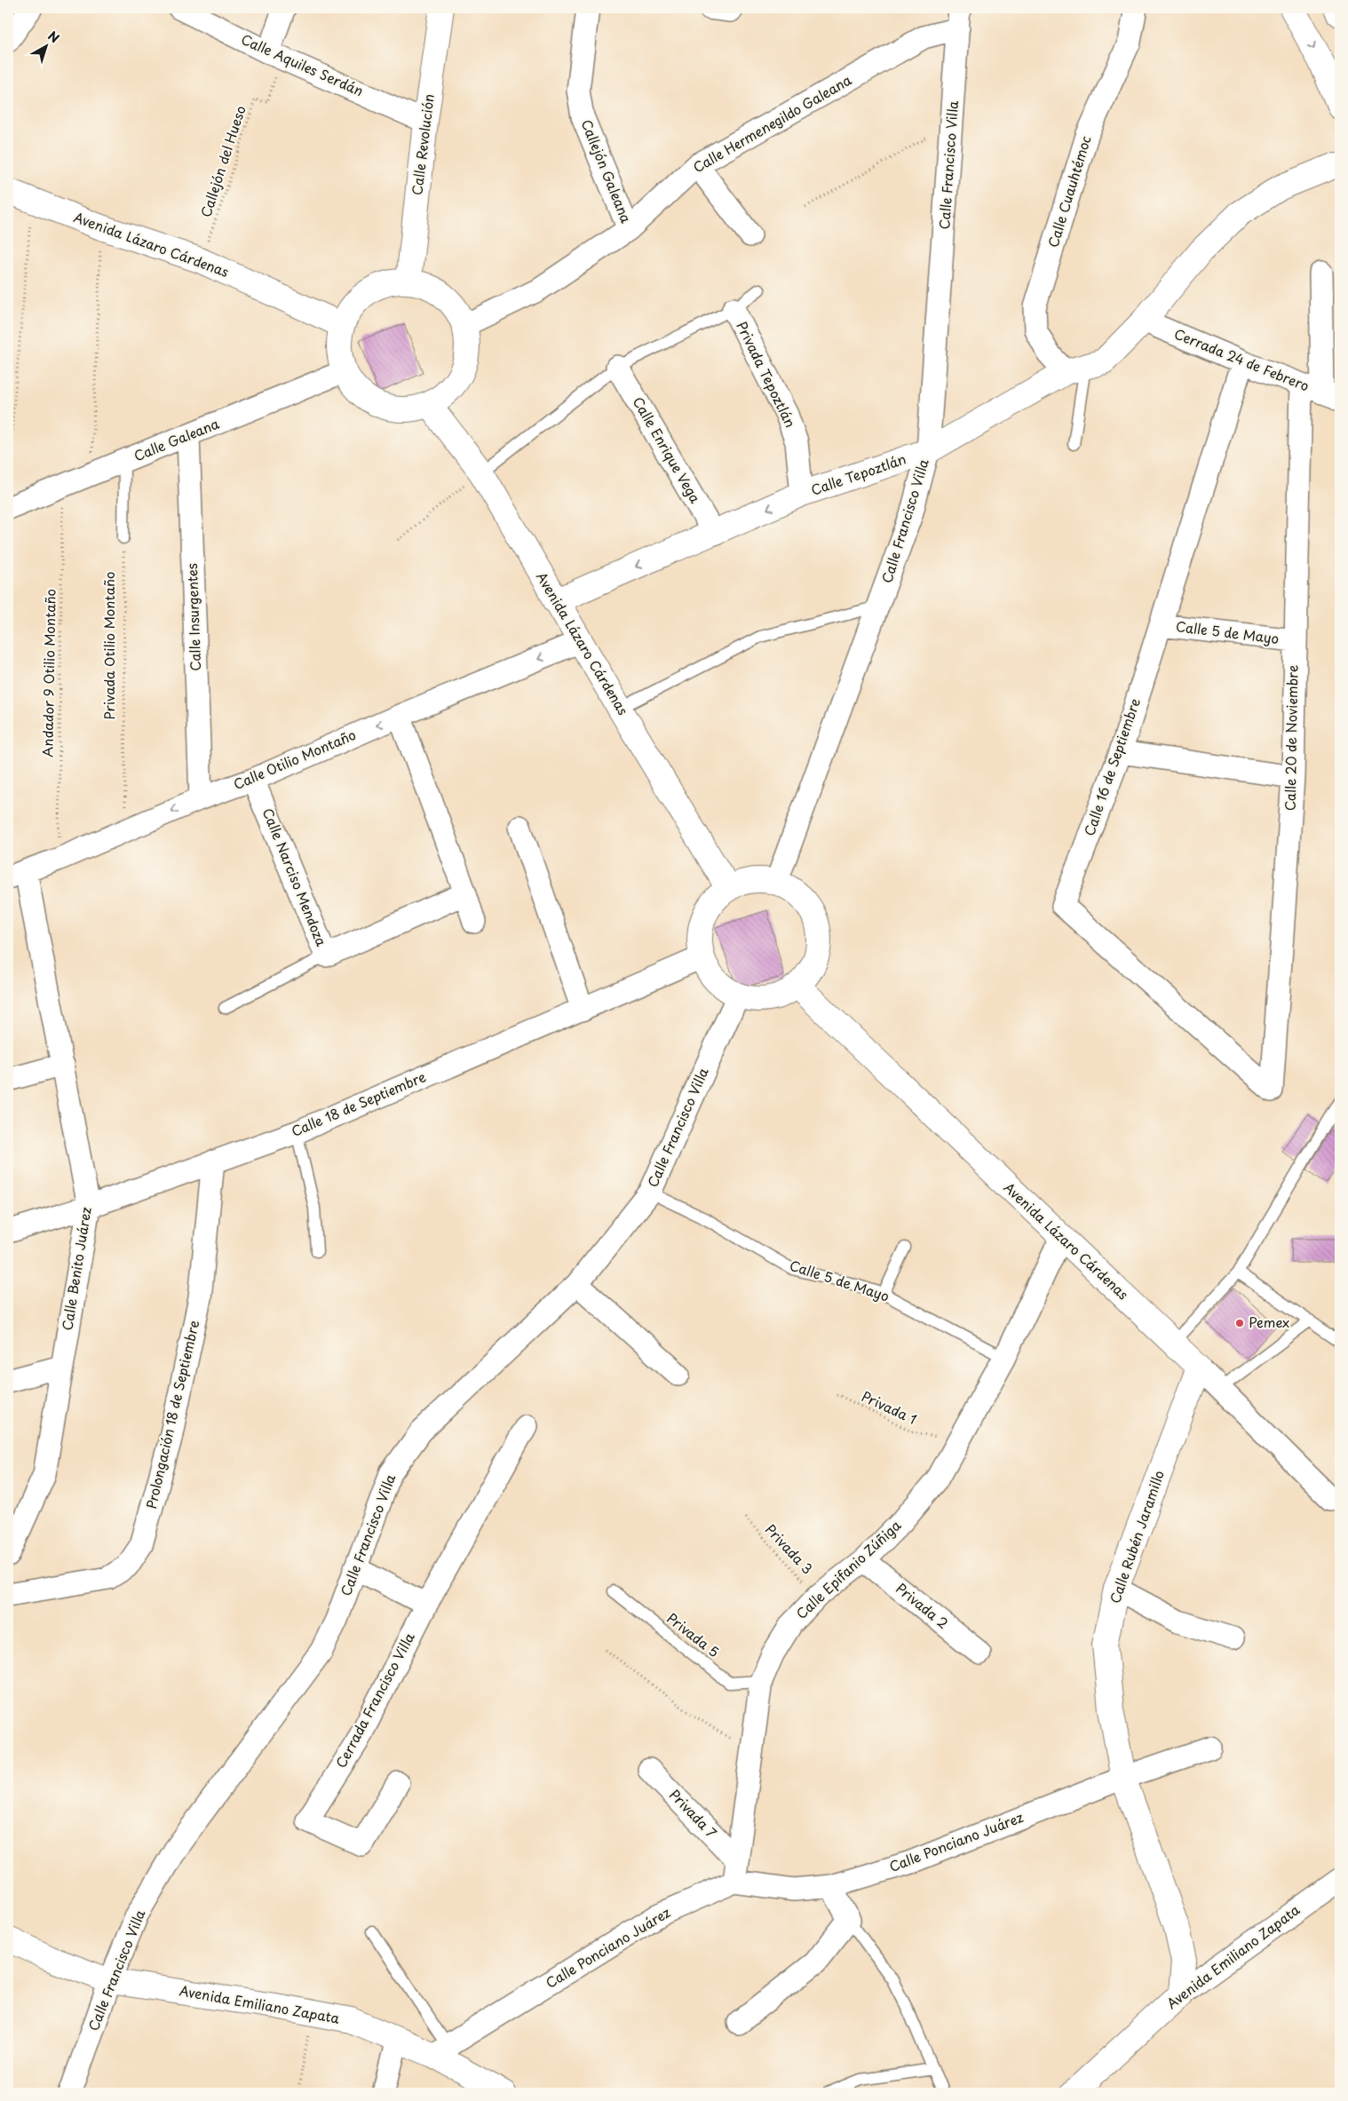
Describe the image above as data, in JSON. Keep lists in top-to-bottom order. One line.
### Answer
{"streets":{"main road":["Calle Revolución","Avenida Lázaro Cárdenas","Calle Tepoztlán","Calle Rubén Jaramillo","Avenida Emiliano Zapata"],"street":["Calle Aquiles Serdán","Calle Hermenegildo Galeana","Calle Francisco Villa","Callejón Galeana","Calle Cuauhtémoc","Cerrada 24 de Febrero","Privada Tepoztlán","Calle Galeana","Calle Enrique Vega","Calle Insurgentes","Calle 5 de Mayo","Calle 20 de Noviembre","Calle Otilio Montaño","Calle 16 de Septiembre","Calle Narciso Mendoza","Calle 18 de Septiembre","Calle Benito Juárez","Prolongación 18 de Septiembre","Calle Epifanio Zúñiga","Privada 2","Cerrada Francisco Villa","Privada 7","Calle Ponciano Juárez"],"lane":["Privada 5"],"path":["Callejón del Hueso","Privada Otilio Montaño","Andador 9 Otilio Montaño","Privada 1","Privada 3"]},"crossings":[["Calle Aquiles Serdán","Calle Revolución"],["Calle Aquiles Serdán","Callejón del Hueso"],["Calle Hermenegildo Galeana","Calle Revolución"],["Calle Hermenegildo Galeana","Calle Francisco Villa"],["Calle Hermenegildo Galeana","Callejón Galeana"],["Calle Hermenegildo Galeana","Avenida Lázaro Cárdenas"],["Calle Hermenegildo Galeana","Calle Galeana"],["Calle Revolución","Avenida Lázaro Cárdenas"],["Calle Revolución","Calle Galeana"],["Callejón del Hueso","Avenida Lázaro Cárdenas"],["Calle Francisco Villa","Avenida Lázaro Cárdenas"],["Calle Francisco Villa","Calle Tepoztlán"],["Calle Francisco Villa","Calle 5 de Mayo"],["Calle Francisco Villa","Calle 18 de Septiembre"],["Calle Francisco Villa","Avenida Emiliano Zapata"],["Calle Cuauhtémoc","Calle Tepoztlán"],["Avenida Lázaro Cárdenas","Calle Galeana"],["Avenida Lázaro Cárdenas","Calle Tepoztlán"],["Avenida Lázaro Cárdenas","Calle Otilio Montaño"],["Avenida Lázaro Cárdenas","Calle 18 de Septiembre"],["Avenida Lázaro Cárdenas","Calle Rubén Jaramillo"],["Avenida Lázaro Cárdenas","Calle Epifanio Zúñiga"],["Cerrada 24 de Febrero","Calle Tepoztlán"],["Cerrada 24 de Febrero","Calle 20 de Noviembre"],["Cerrada 24 de Febrero","Calle 16 de Septiembre"],["Privada Tepoztlán","Calle Tepoztlán"],["Calle Galeana","Calle Insurgentes"],["Calle Galeana","Andador 9 Otilio Montaño"],["Calle Enrique Vega","Calle Tepoztlán"],["Calle Insurgentes","Calle Otilio Montaño"],["Calle 5 de Mayo","Calle 20 de Noviembre"],["Calle 5 de Mayo","Calle 16 de Septiembre"],["Calle 5 de Mayo","Calle Epifanio Zúñiga"],["Privada Otilio Montaño","Calle Otilio Montaño"],["Andador 9 Otilio Montaño","Calle Otilio Montaño"],["Calle 20 de Noviembre","Calle 16 de Septiembre"],["Calle Otilio Montaño","Calle Narciso Mendoza"],["Calle Otilio Montaño","Calle Benito Juárez"],["Calle 18 de Septiembre","Calle Benito Juárez"],["Calle 18 de Septiembre","Prolongación 18 de Septiembre"],["Privada 1","Calle Epifanio Zúñiga"],["Calle Rubén Jaramillo","Calle Ponciano Juárez"],["Calle Rubén Jaramillo","Avenida Emiliano Zapata"],["Privada 3","Calle Epifanio Zúñiga"],["Calle Epifanio Zúñiga","Privada 2"],["Calle Epifanio Zúñiga","Privada 5"],["Calle Epifanio Zúñiga","Privada 7"],["Calle Epifanio Zúñiga","Calle Ponciano Juárez"],["Calle Ponciano Juárez","Avenida Emiliano Zapata"]],"one_way":["Calle Otilio Montaño"],"places":["Pemex"],"north":"top right"}
